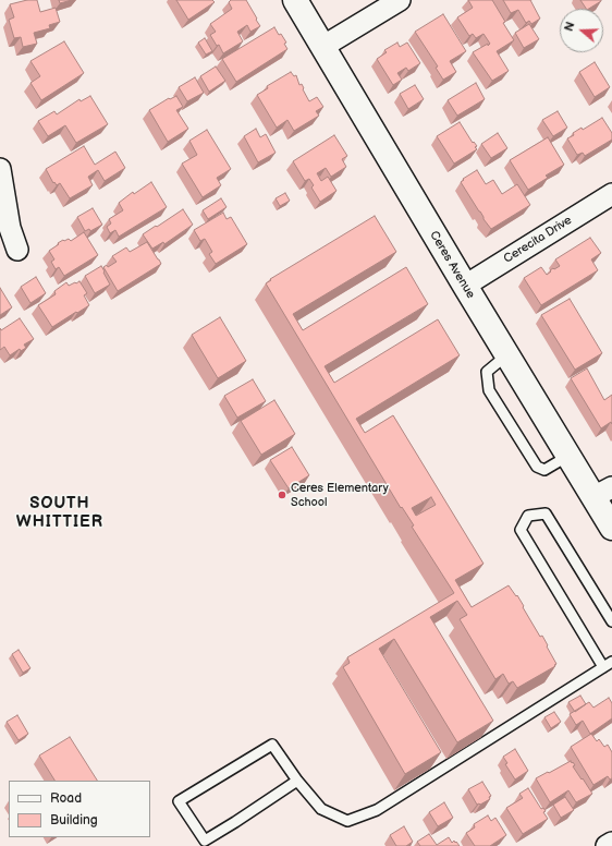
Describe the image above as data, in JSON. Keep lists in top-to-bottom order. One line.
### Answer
{"streets":{"street":["Cerecita Drive","Ceres Avenue"]},"crossings":[["Cerecita Drive","Ceres Avenue"]],"districts":["SOUTH WHITTIER"],"places":["Ceres Elementary School"],"legend":["Road","Building"],"north":"left"}
